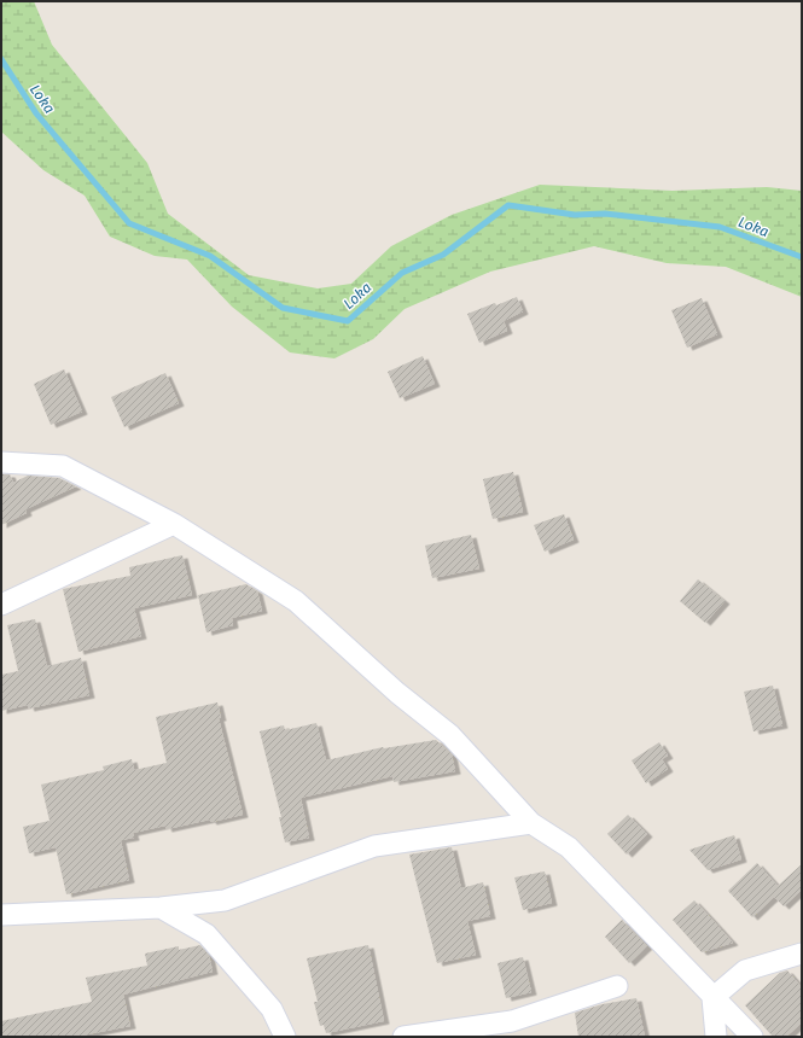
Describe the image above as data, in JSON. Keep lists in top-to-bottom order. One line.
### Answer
{"water":["Loka"]}
